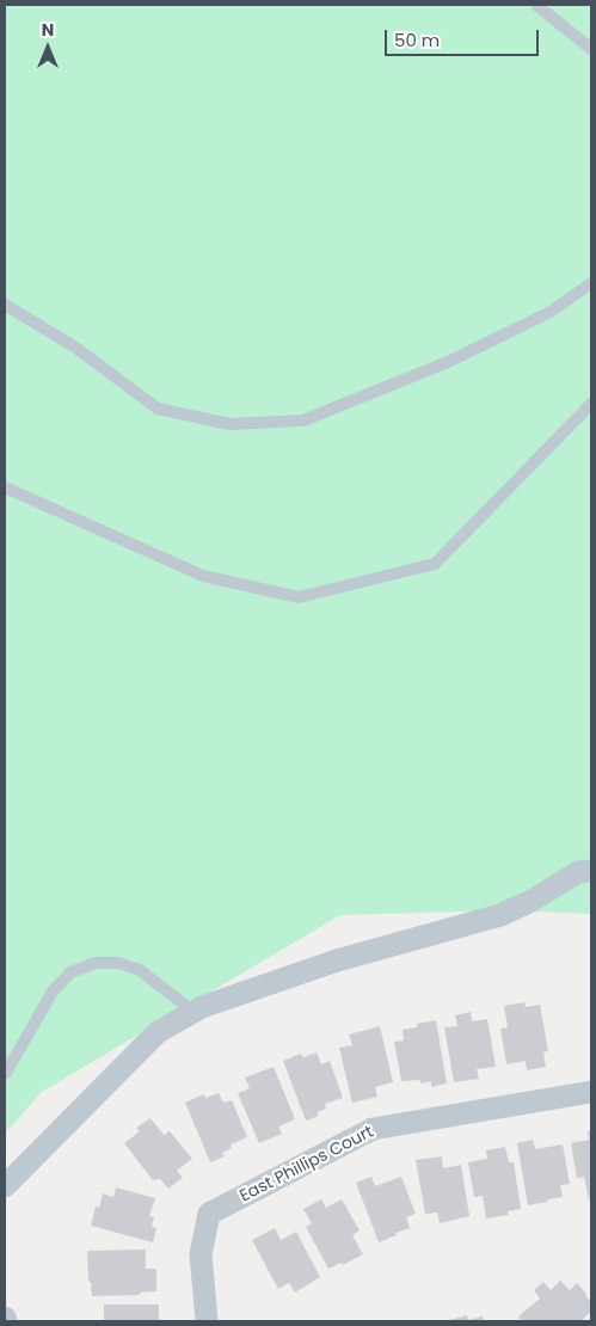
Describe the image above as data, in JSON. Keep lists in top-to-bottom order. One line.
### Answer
{"streets":{"street":["East Phillips Court"]},"scale_bar":"50 m","north":"top"}
